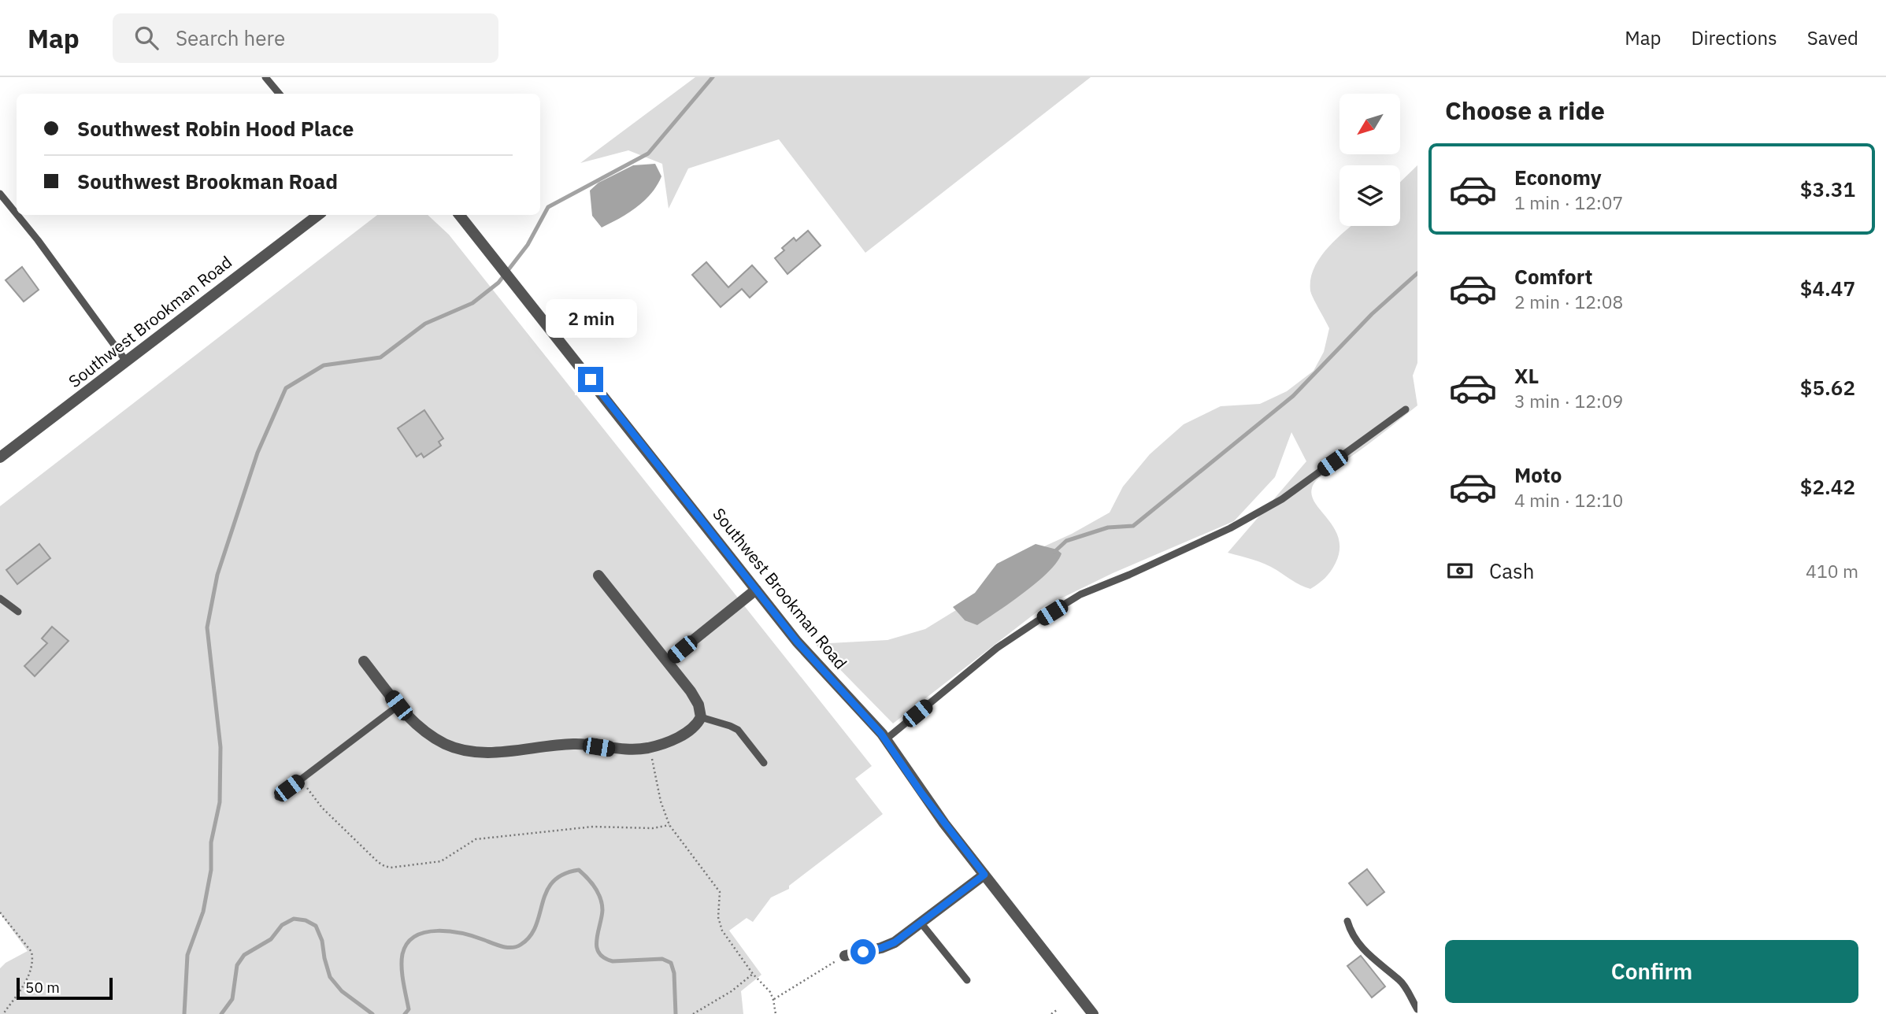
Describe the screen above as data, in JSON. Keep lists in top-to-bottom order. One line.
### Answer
{"streets":{"street":["Southwest Brookman Road"]},"scale_bar":"50 m","north":"bottom left","page":{"header":"Map","search":"Search here","nav":["Map","Directions","Saved"],"heading":"Choose a ride","banner":["Southwest Robin Hood Place","Southwest Brookman Road"],"list":[{"name":"Economy","note":"1 min · 12:07","value":"$3.31"},{"name":"Comfort","note":"2 min · 12:08","value":"$4.47"},{"name":"XL","note":"3 min · 12:09","value":"$5.62"},{"name":"Moto","note":"4 min · 12:10","value":"$2.42"}],"bubble":"2 min","pay":["Cash","410 m"],"buttons":"Confirm","scale":"50 m"}}
